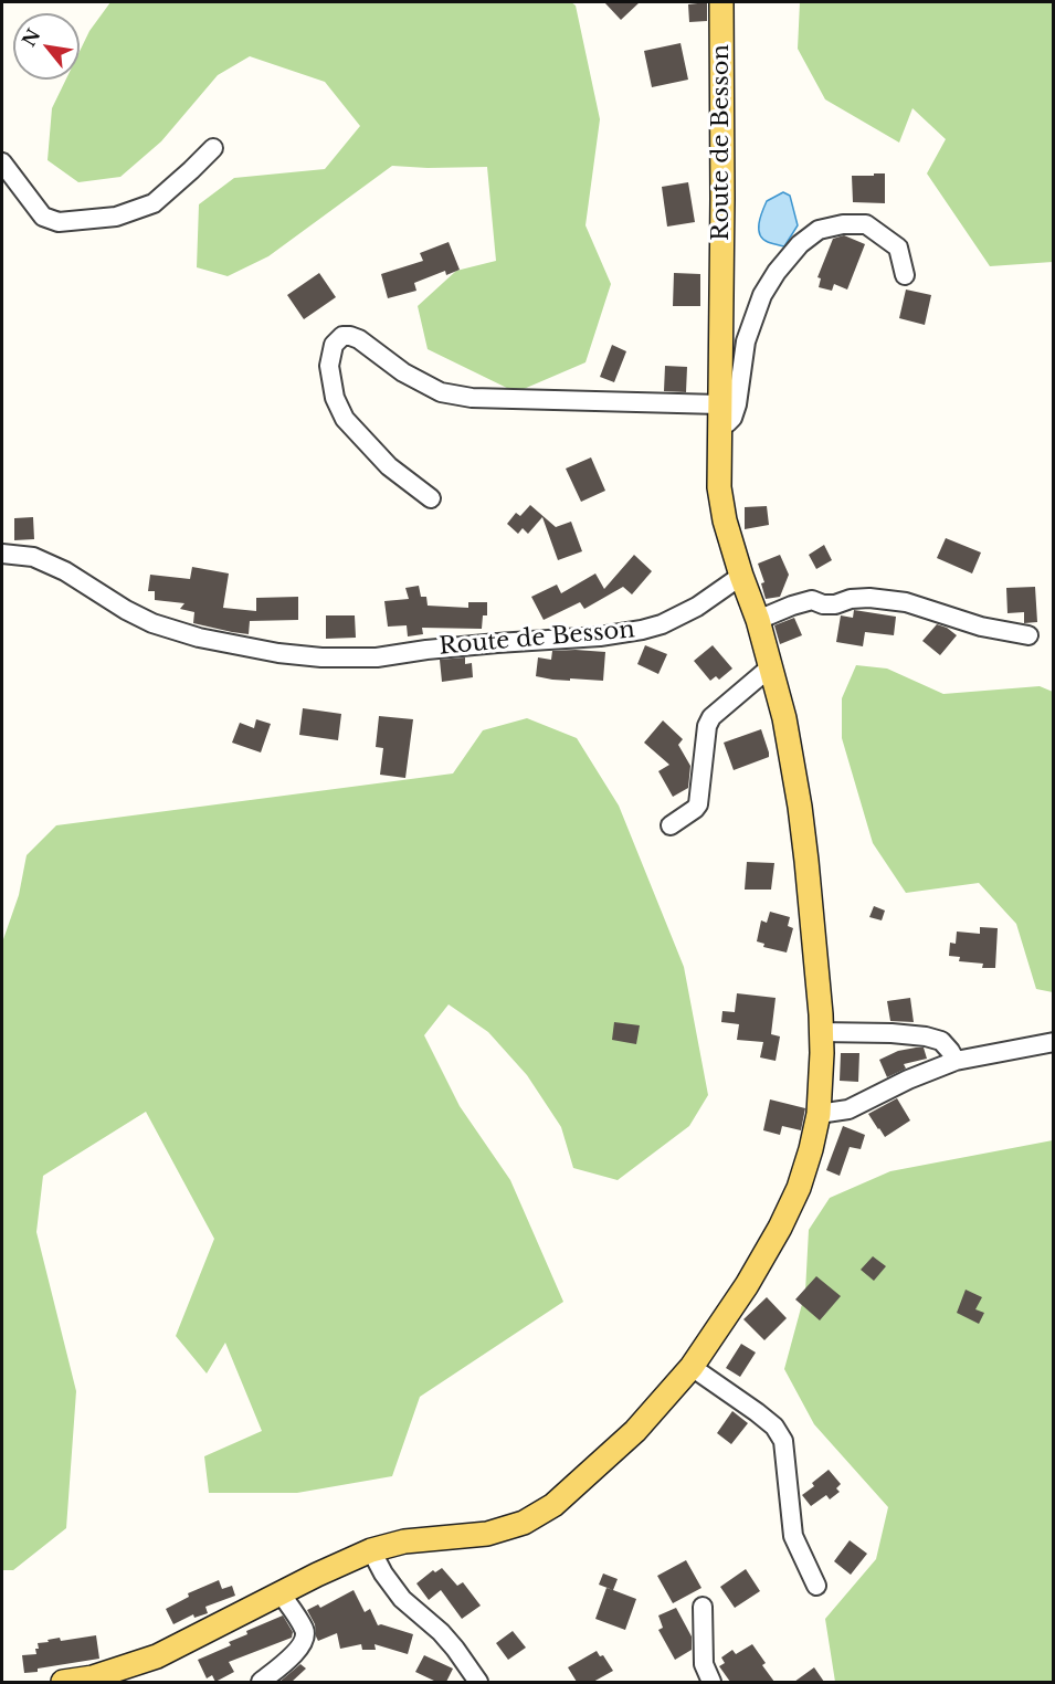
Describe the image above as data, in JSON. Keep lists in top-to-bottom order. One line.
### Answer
{"streets":{"main road":["Route de Besson"]},"north":"top left"}
